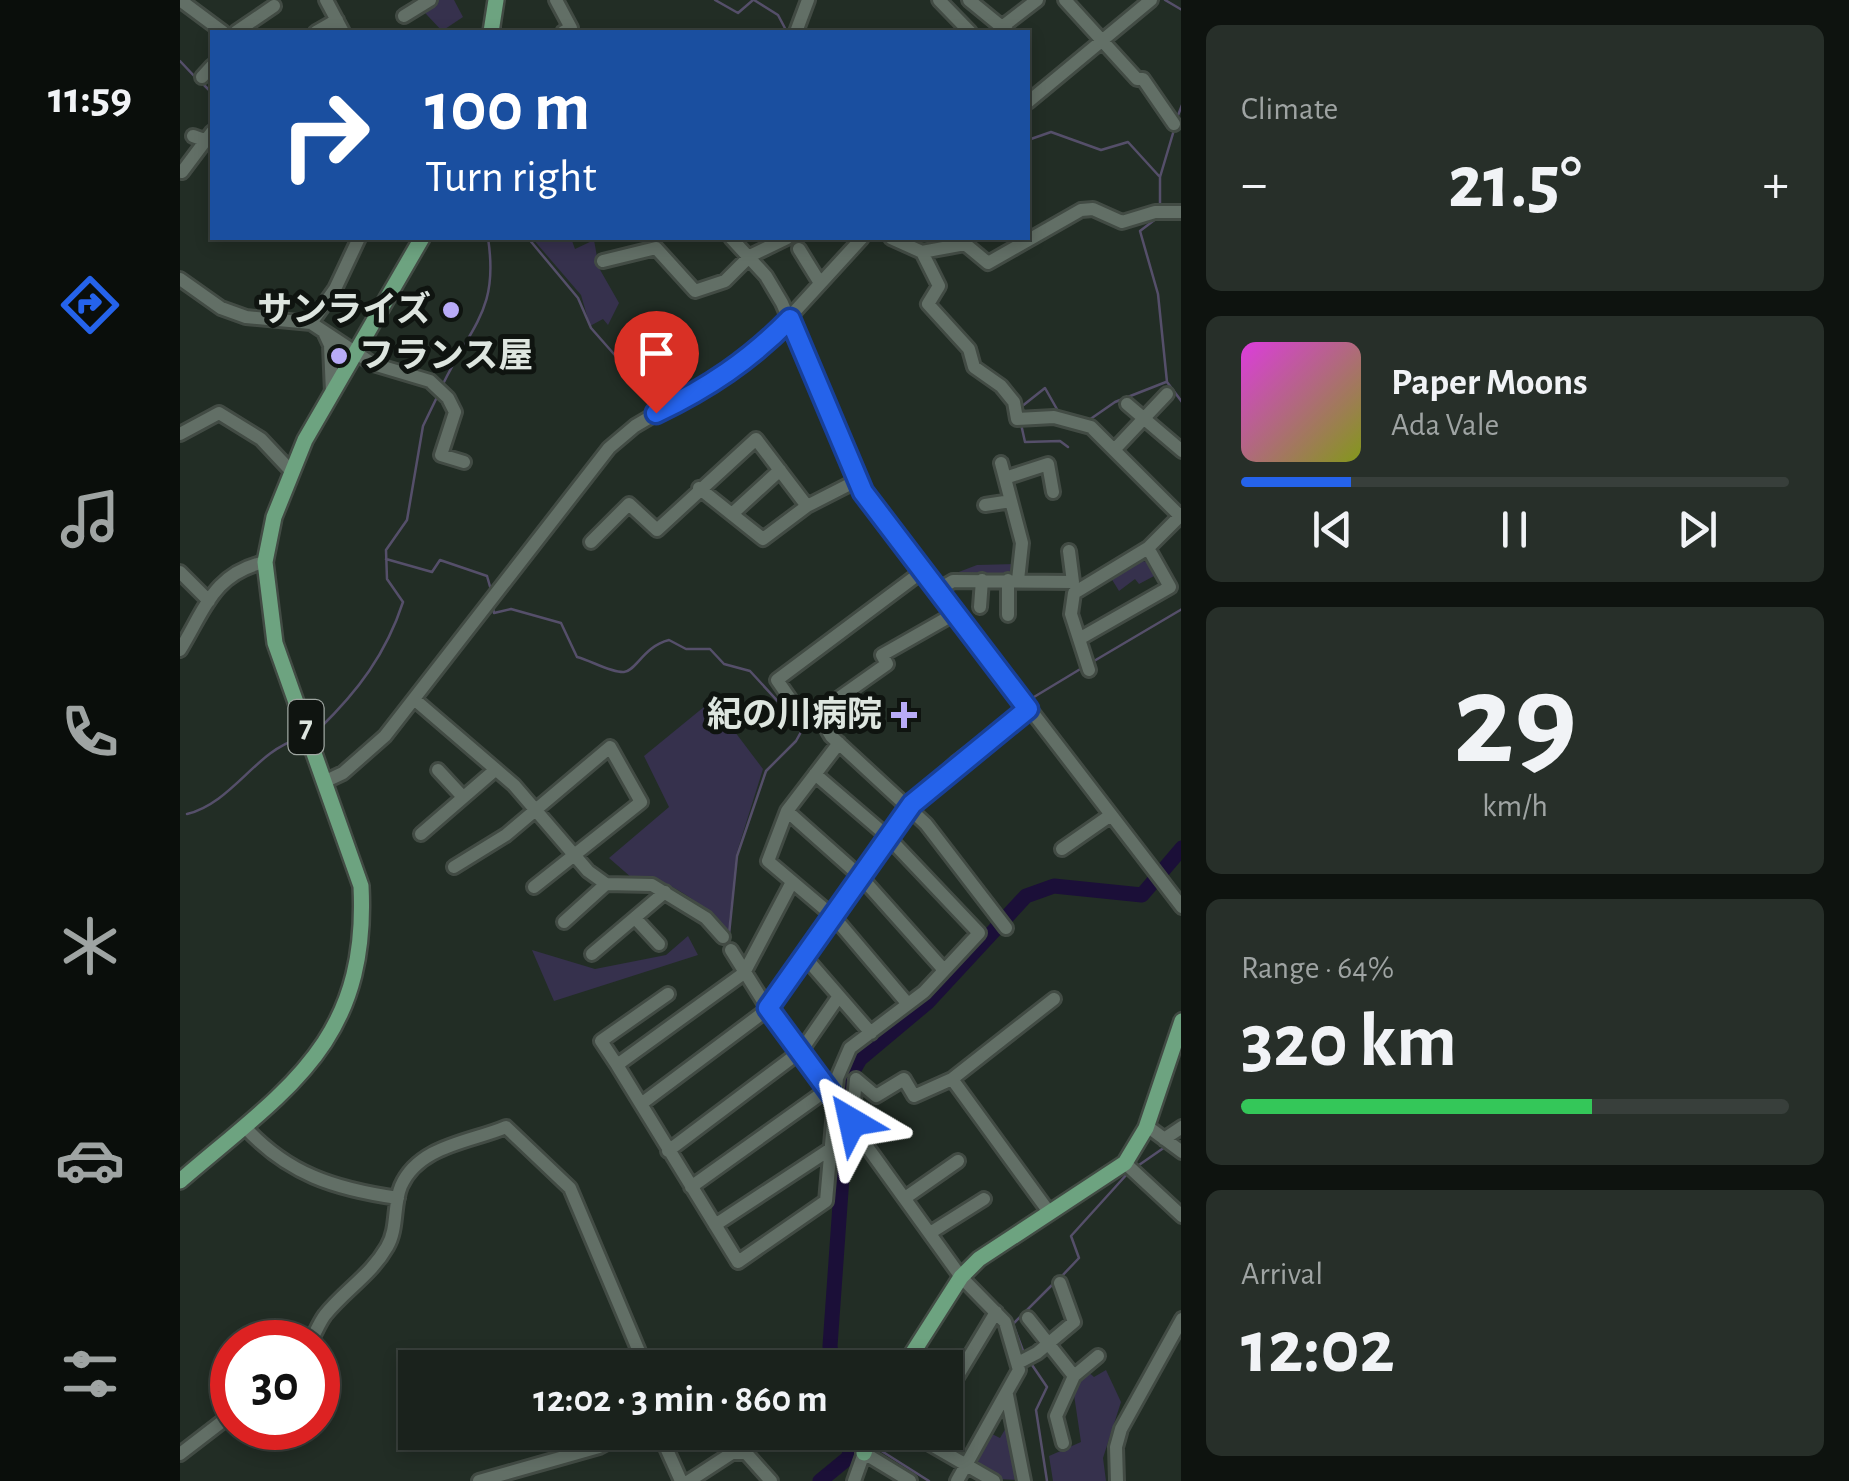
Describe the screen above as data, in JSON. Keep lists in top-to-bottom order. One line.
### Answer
{"streets":{"main road":["7"]},"places":{"other":["サンライズ","フランス屋"],"health":["紀の川病院"]},"page":{"tabs":"11:59","tile":["Climate",["29","km/h"],["Range · 64%","320 km"],["Arrival","12:02"]],"turn":["100 m","Turn right"],"heat":["−","21.5°","+"],"song":["Paper Moons","Ada Vale"],"limit":"30","trip":"12:02 · 3 min · 860 m"}}
